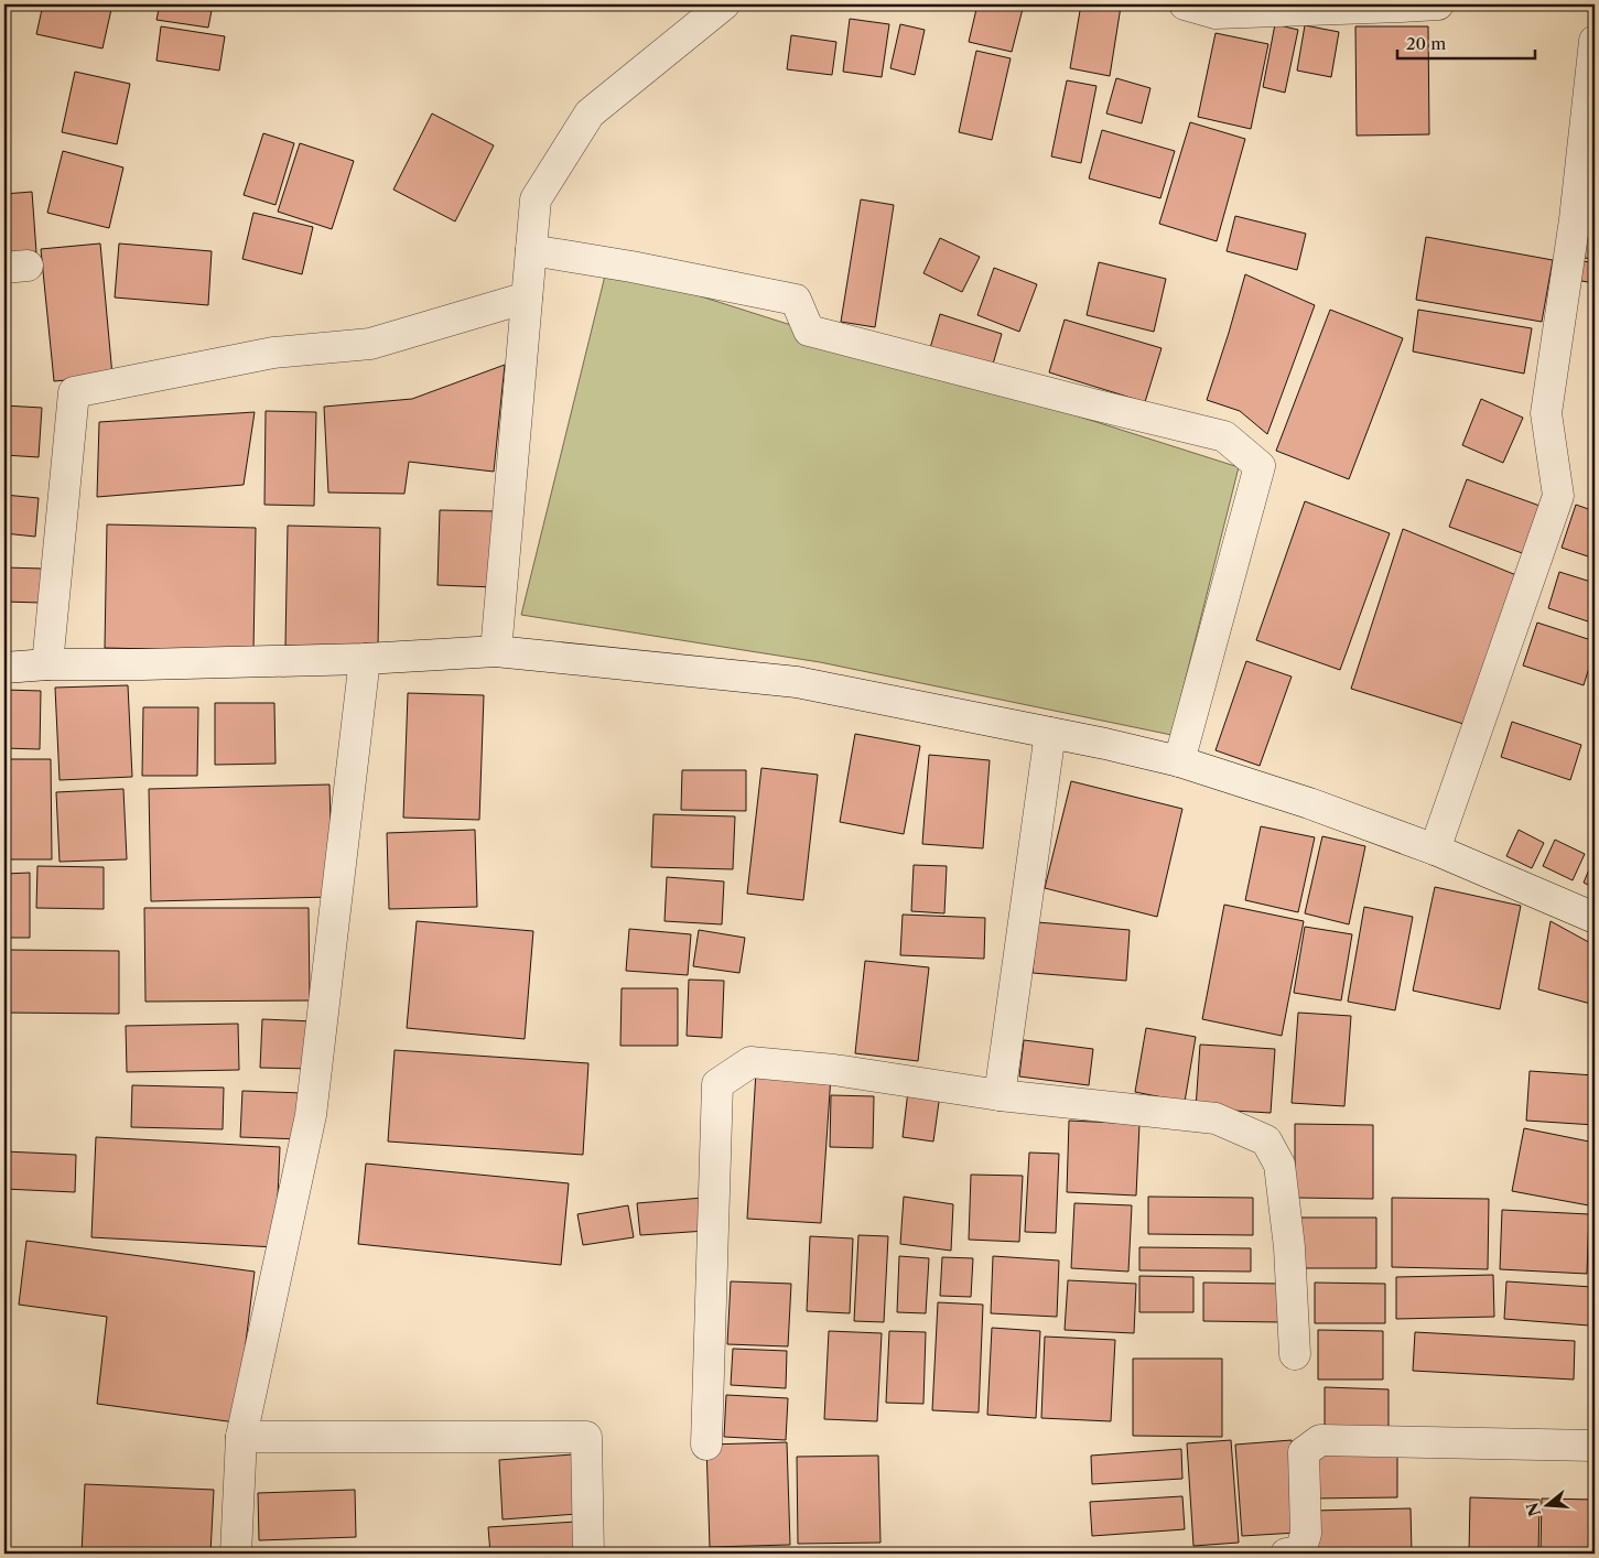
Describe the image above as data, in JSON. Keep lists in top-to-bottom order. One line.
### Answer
{"scale_bar":"20 m","north":"left"}
